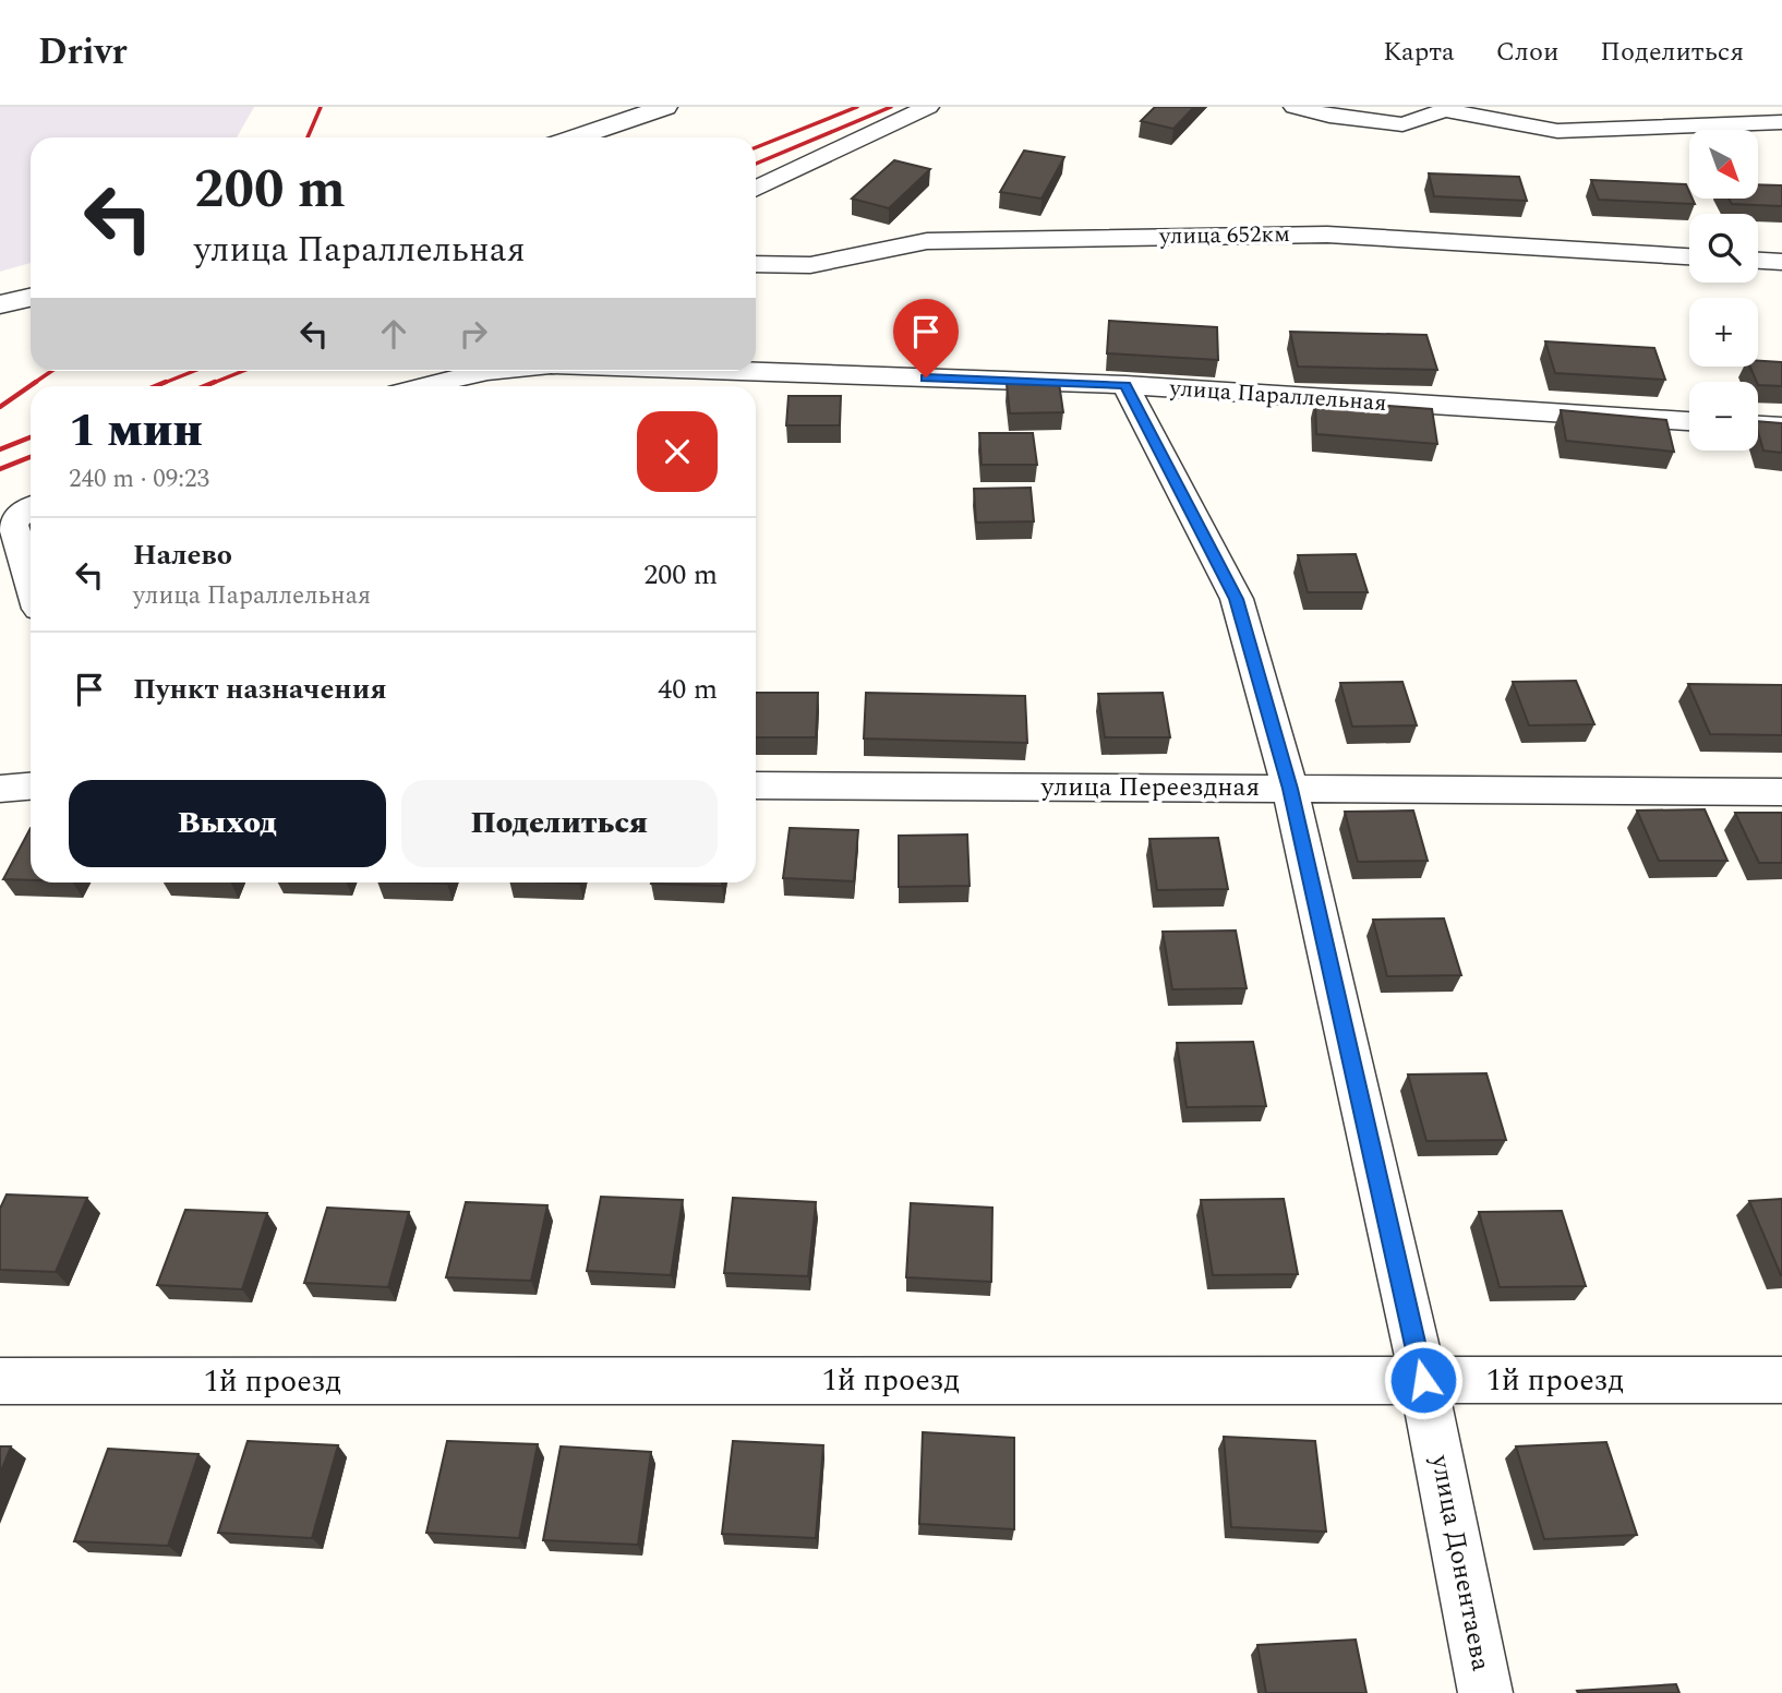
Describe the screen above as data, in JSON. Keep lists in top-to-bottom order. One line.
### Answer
{"streets":{"street":["улица 652км","улица Параллельная","улица Переездная","1й проезд","улица Донентаева"]},"crossings":[["улица Параллельная","улица Донентаева"],["улица Переездная","улица Донентаева"],["1й проезд","улица Донентаева"]],"north":"bottom right","page":{"header":"Drivr","nav":["Карта","Слои","Поделиться"],"map_buttons":["+","−"],"turn":["200 m","улица Параллельная"],"heading":["1 мин","240 m · 09:23"],"list":[{"name":"Налево","note":"улица Параллельная","value":"200 m"},{"name":"Пункт назначения","value":"40 m"}],"buttons":["Выход","Поделиться"]}}
